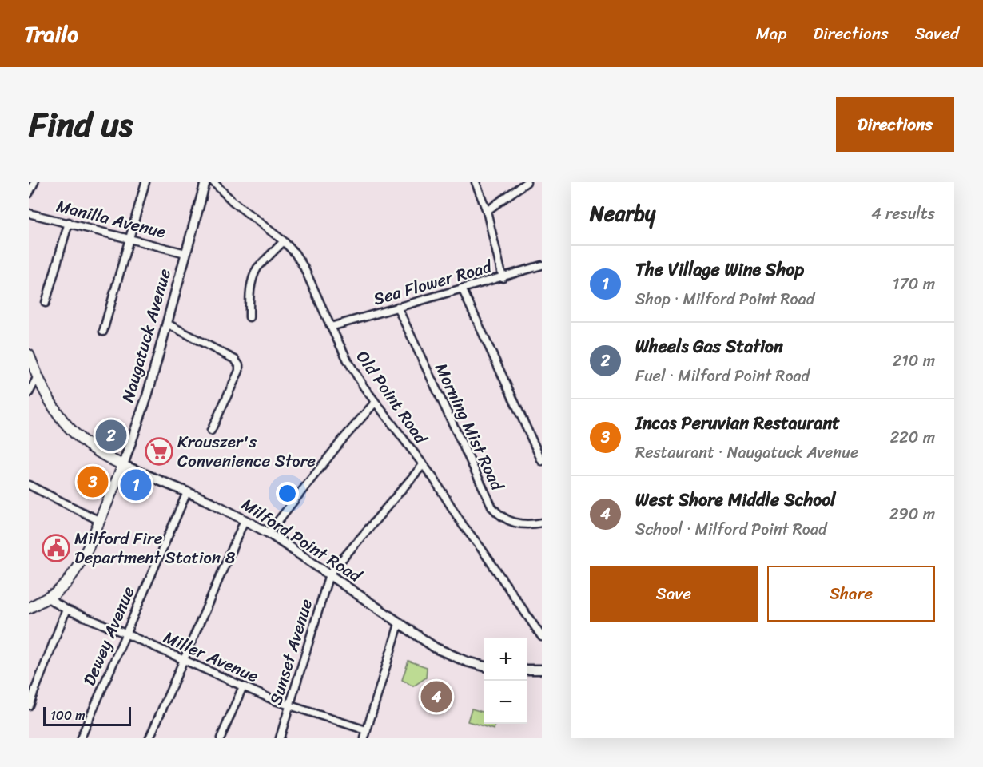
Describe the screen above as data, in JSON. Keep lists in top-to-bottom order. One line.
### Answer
{"streets":{"main road":["Naugatuck Avenue","Milford Point Road"],"street":["Manilla Avenue","Sea Flower Road","Old Point Road","Morning Mist Road","Dewey Avenue","Sunset Avenue","Miller Avenue"]},"crossings":[["Manilla Avenue","Naugatuck Avenue"],["Sea Flower Road","Old Point Road"],["Sea Flower Road","Morning Mist Road"],["Naugatuck Avenue","Milford Point Road"],["Naugatuck Avenue","Miller Avenue"],["Milford Point Road","Dewey Avenue"],["Milford Point Road","Sunset Avenue"],["Dewey Avenue","Miller Avenue"],["Sunset Avenue","Miller Avenue"]],"places":{"supermarket":["Krauszer's Convenience Store"],"public building":["Milford Fire Department Station 8"]},"scale_bar":"100 m","page":{"header":"Trailo","nav":["Map","Directions","Saved"],"title":"Find us","buttons":["Directions",["Save","Share"]],"heading":["Nearby","4 results"],"list":[{"mark":"1","name":"The Village Wine Shop","note":"Shop · Milford Point Road","value":"170 m"},{"mark":"2","name":"Wheels Gas Station","note":"Fuel · Milford Point Road","value":"210 m"},{"mark":"3","name":"Incas Peruvian Restaurant","note":"Restaurant · Naugatuck Avenue","value":"220 m"},{"mark":"4","name":"West Shore Middle School","note":"School · Milford Point Road","value":"290 m"}],"pins":["2","3","1","4"],"map_buttons":["+","−"],"scale":"100 m"}}
